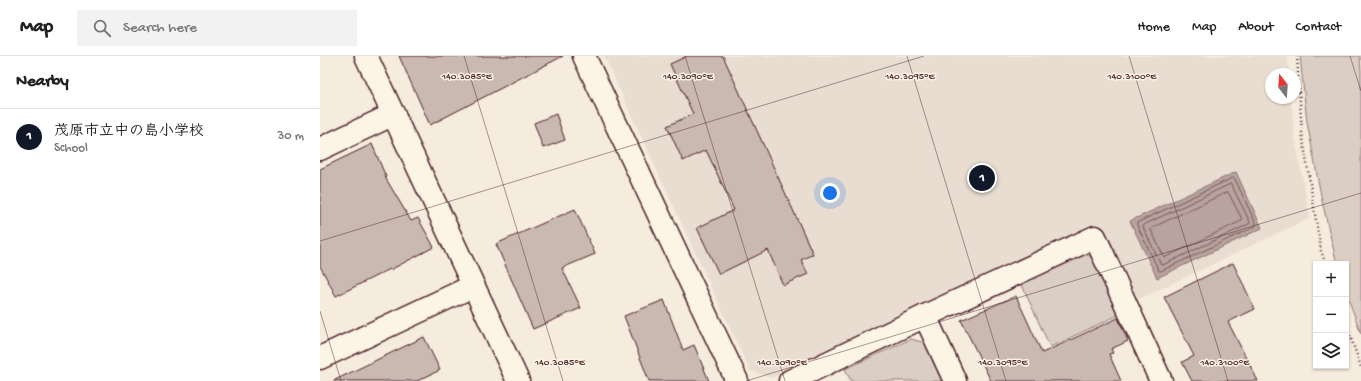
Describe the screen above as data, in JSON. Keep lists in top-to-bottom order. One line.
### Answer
{"north":"top","page":{"header":"Map","search":"Search here","nav":["Home","Map","About","Contact"],"heading":"Nearby","list":[{"mark":"1","name":"茂原市立中の島小学校","note":"School","value":"30 m"}],"pins":"1","map_buttons":["+","−"]},"coordinates":["140.3085°E","140.3090°E","140.3095°E","140.3100°E"]}
